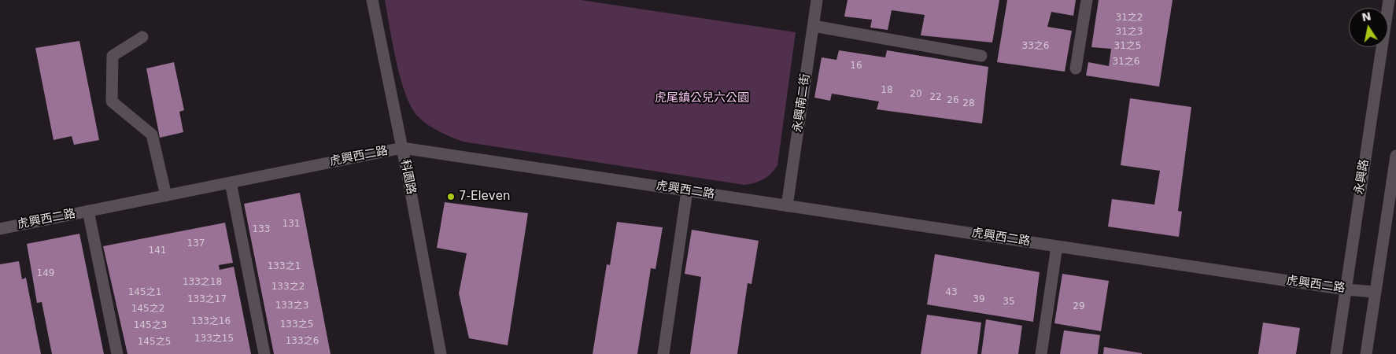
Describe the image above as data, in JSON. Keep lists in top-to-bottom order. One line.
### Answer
{"streets":{"street":["永興南二街","虎興西二路","科園路","永興路"]},"crossings":[["永興南二街","虎興西二路"],["虎興西二路","科園路"],["虎興西二路","永興路"]],"parks":["虎尾鎮公兒六公園"],"places":["7-Eleven"],"house_numbers":["31之2","31之3","33之6","31之5","31之6","16","18","20","22","26","28","131","133","137","141","133之1","149","133之18","133之2","145之1","43","133之17","39","35","133之3","29","145之2","133之16","133之5","145之3","133之15","133之6","145之5"],"north":"top"}
